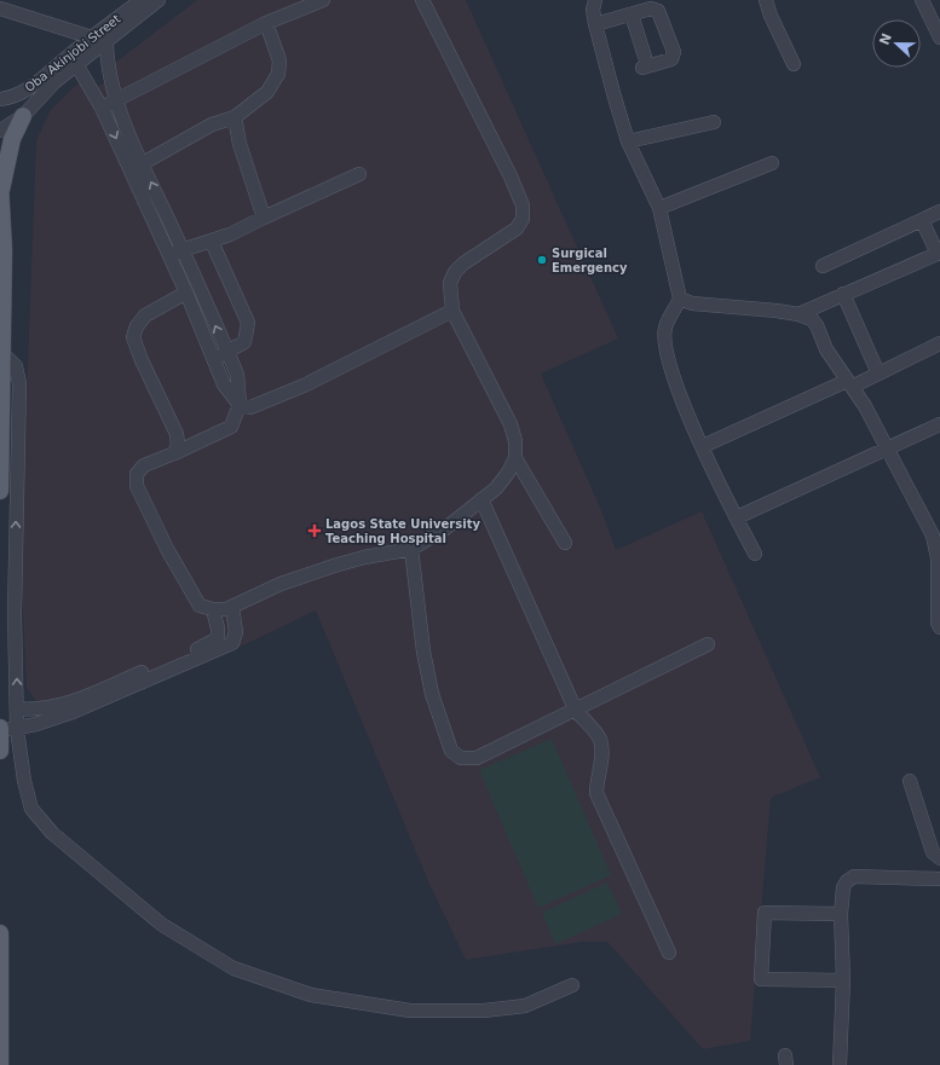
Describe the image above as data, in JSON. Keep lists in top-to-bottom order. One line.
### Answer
{"streets":{"street":["Oba Akinjobi Street"]},"places":{"other":["Surgical Emergency"],"health":["Lagos State University Teaching Hospital"]},"north":"left"}
